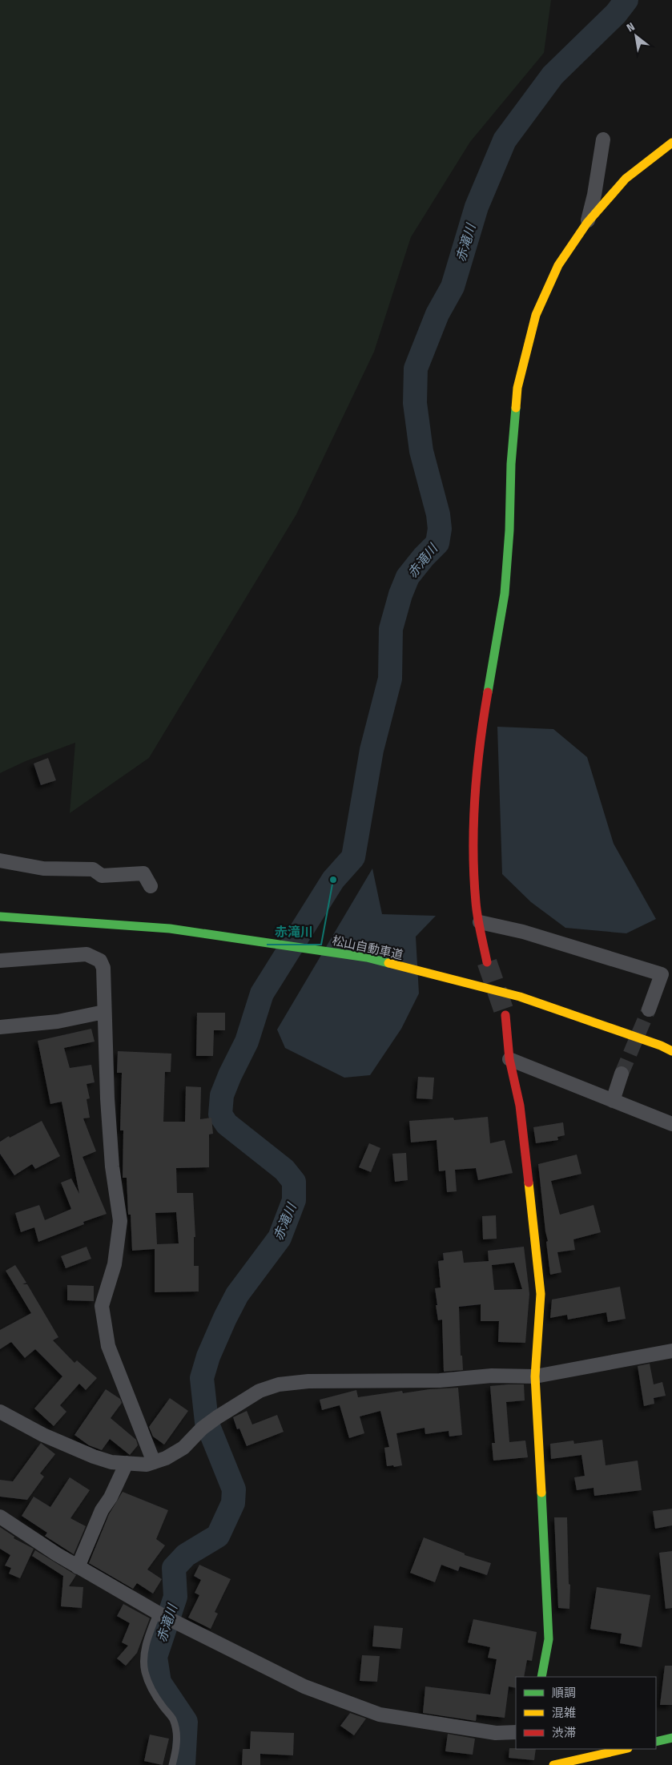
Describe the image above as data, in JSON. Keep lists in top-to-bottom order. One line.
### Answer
{"streets":{"main road":["松山自動車道"]},"water":["赤滝川"],"places":["赤滝川"],"legend":["順調","混雑","渋滞"],"north":"top left"}
